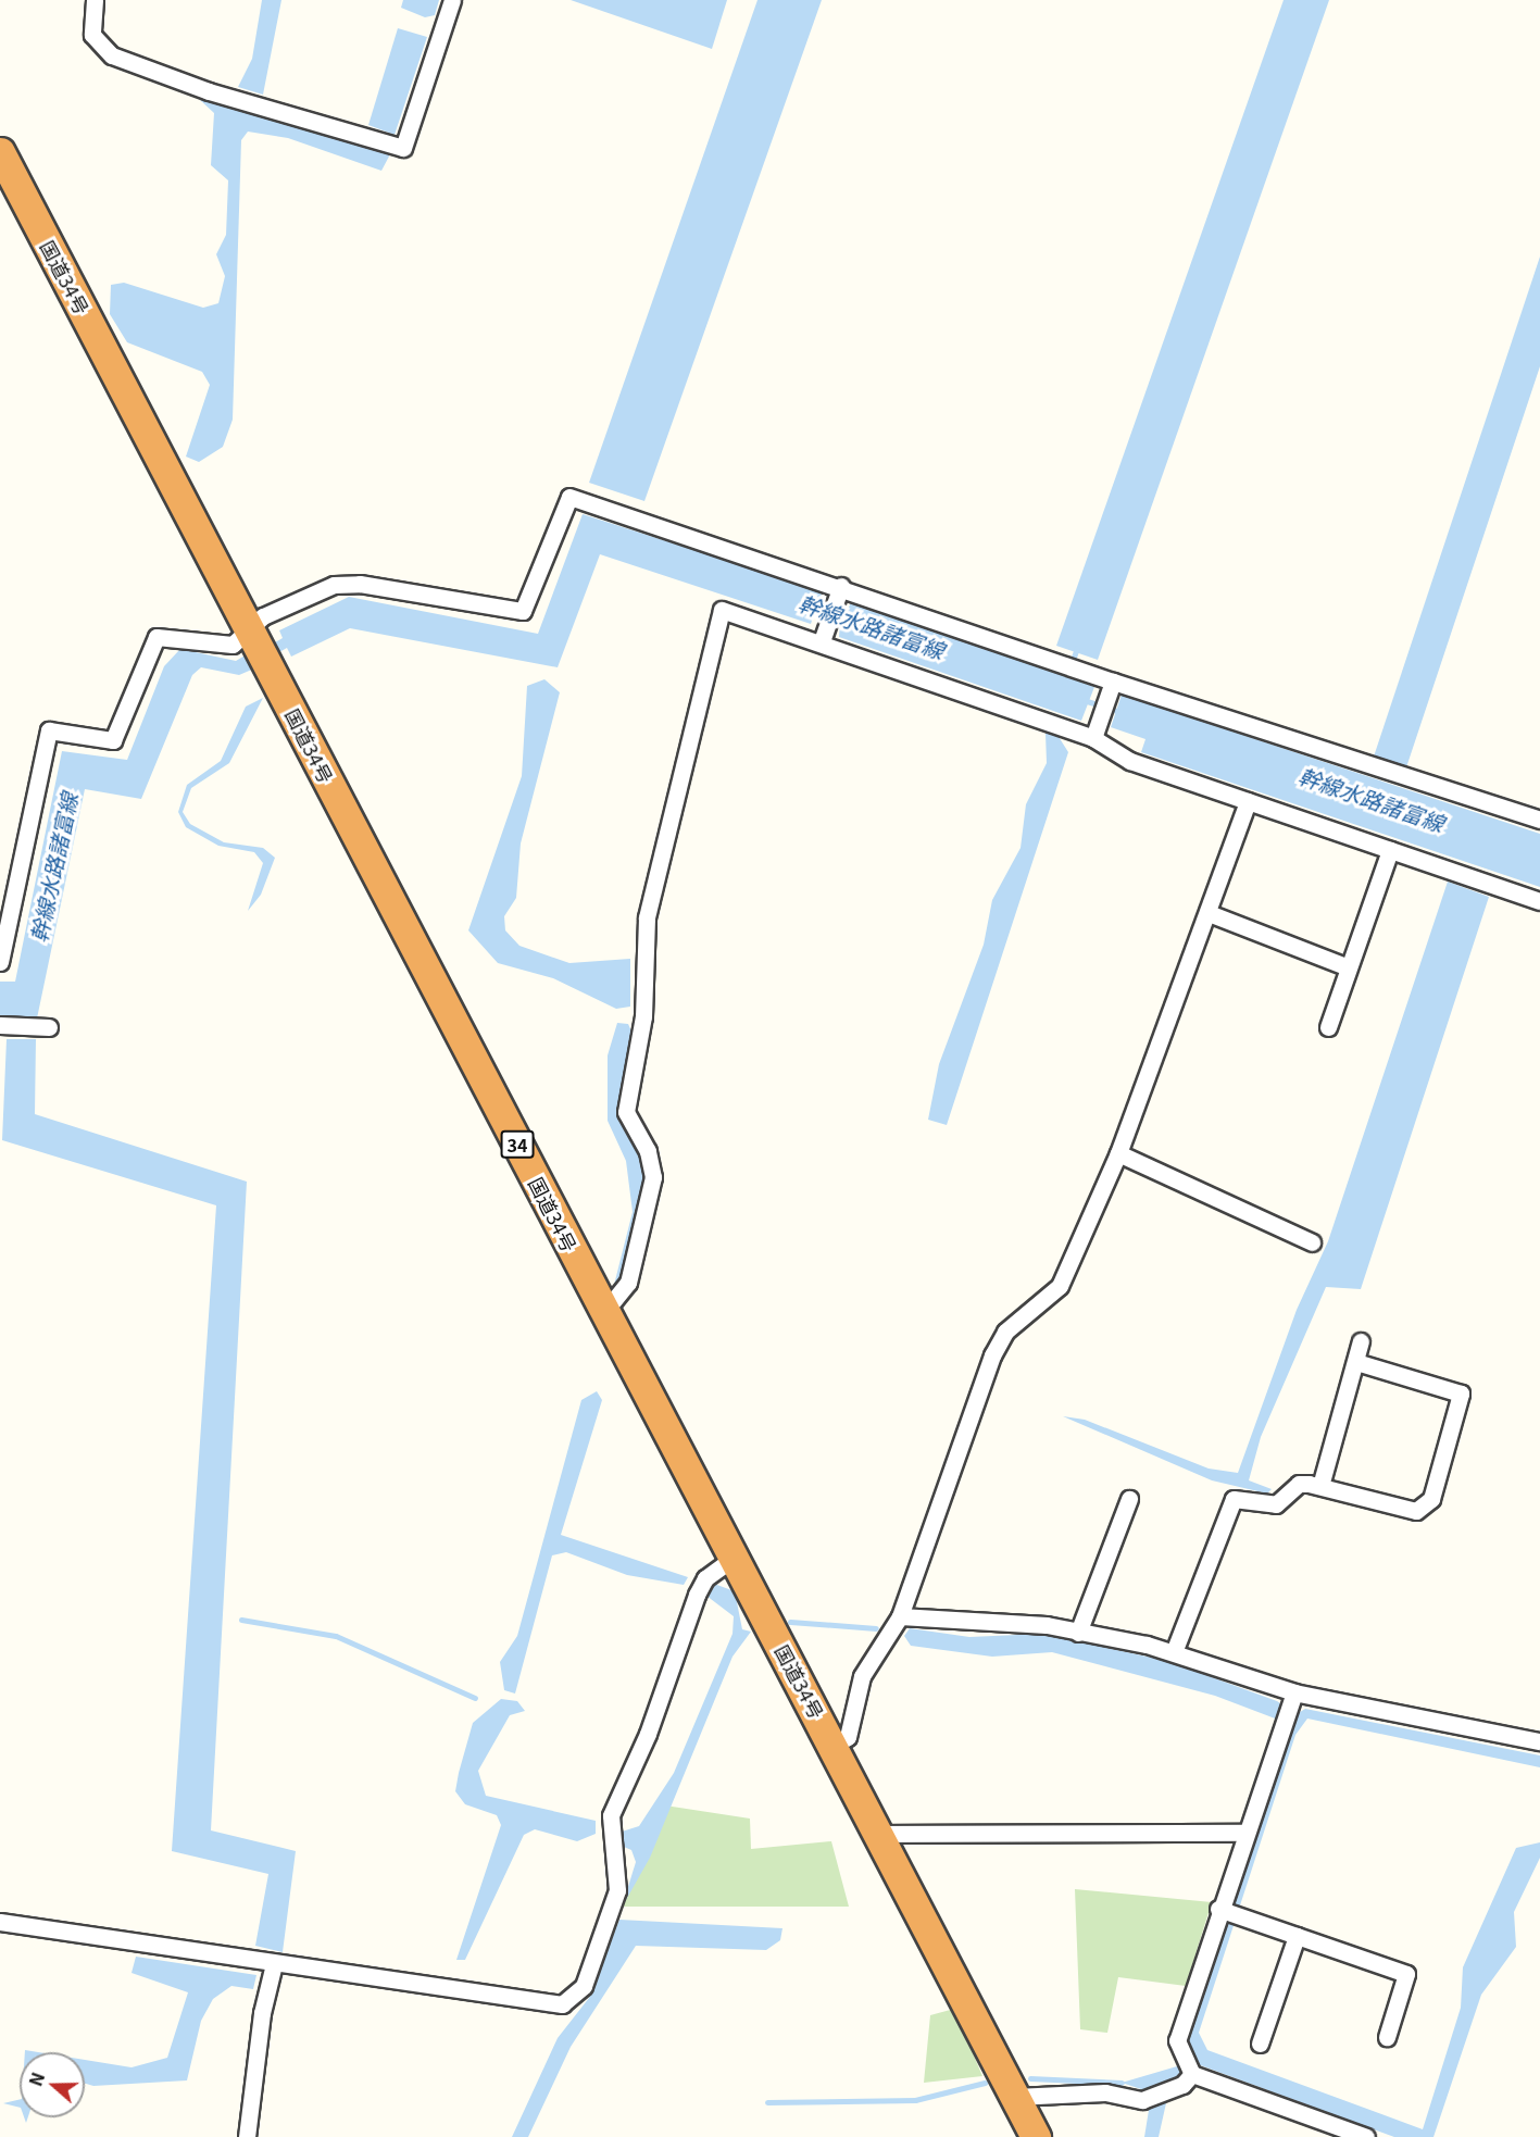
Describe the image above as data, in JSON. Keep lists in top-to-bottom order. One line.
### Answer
{"streets":{"highway":["国道34号","34"]},"water":["幹線水路諸富線"],"north":"left"}
